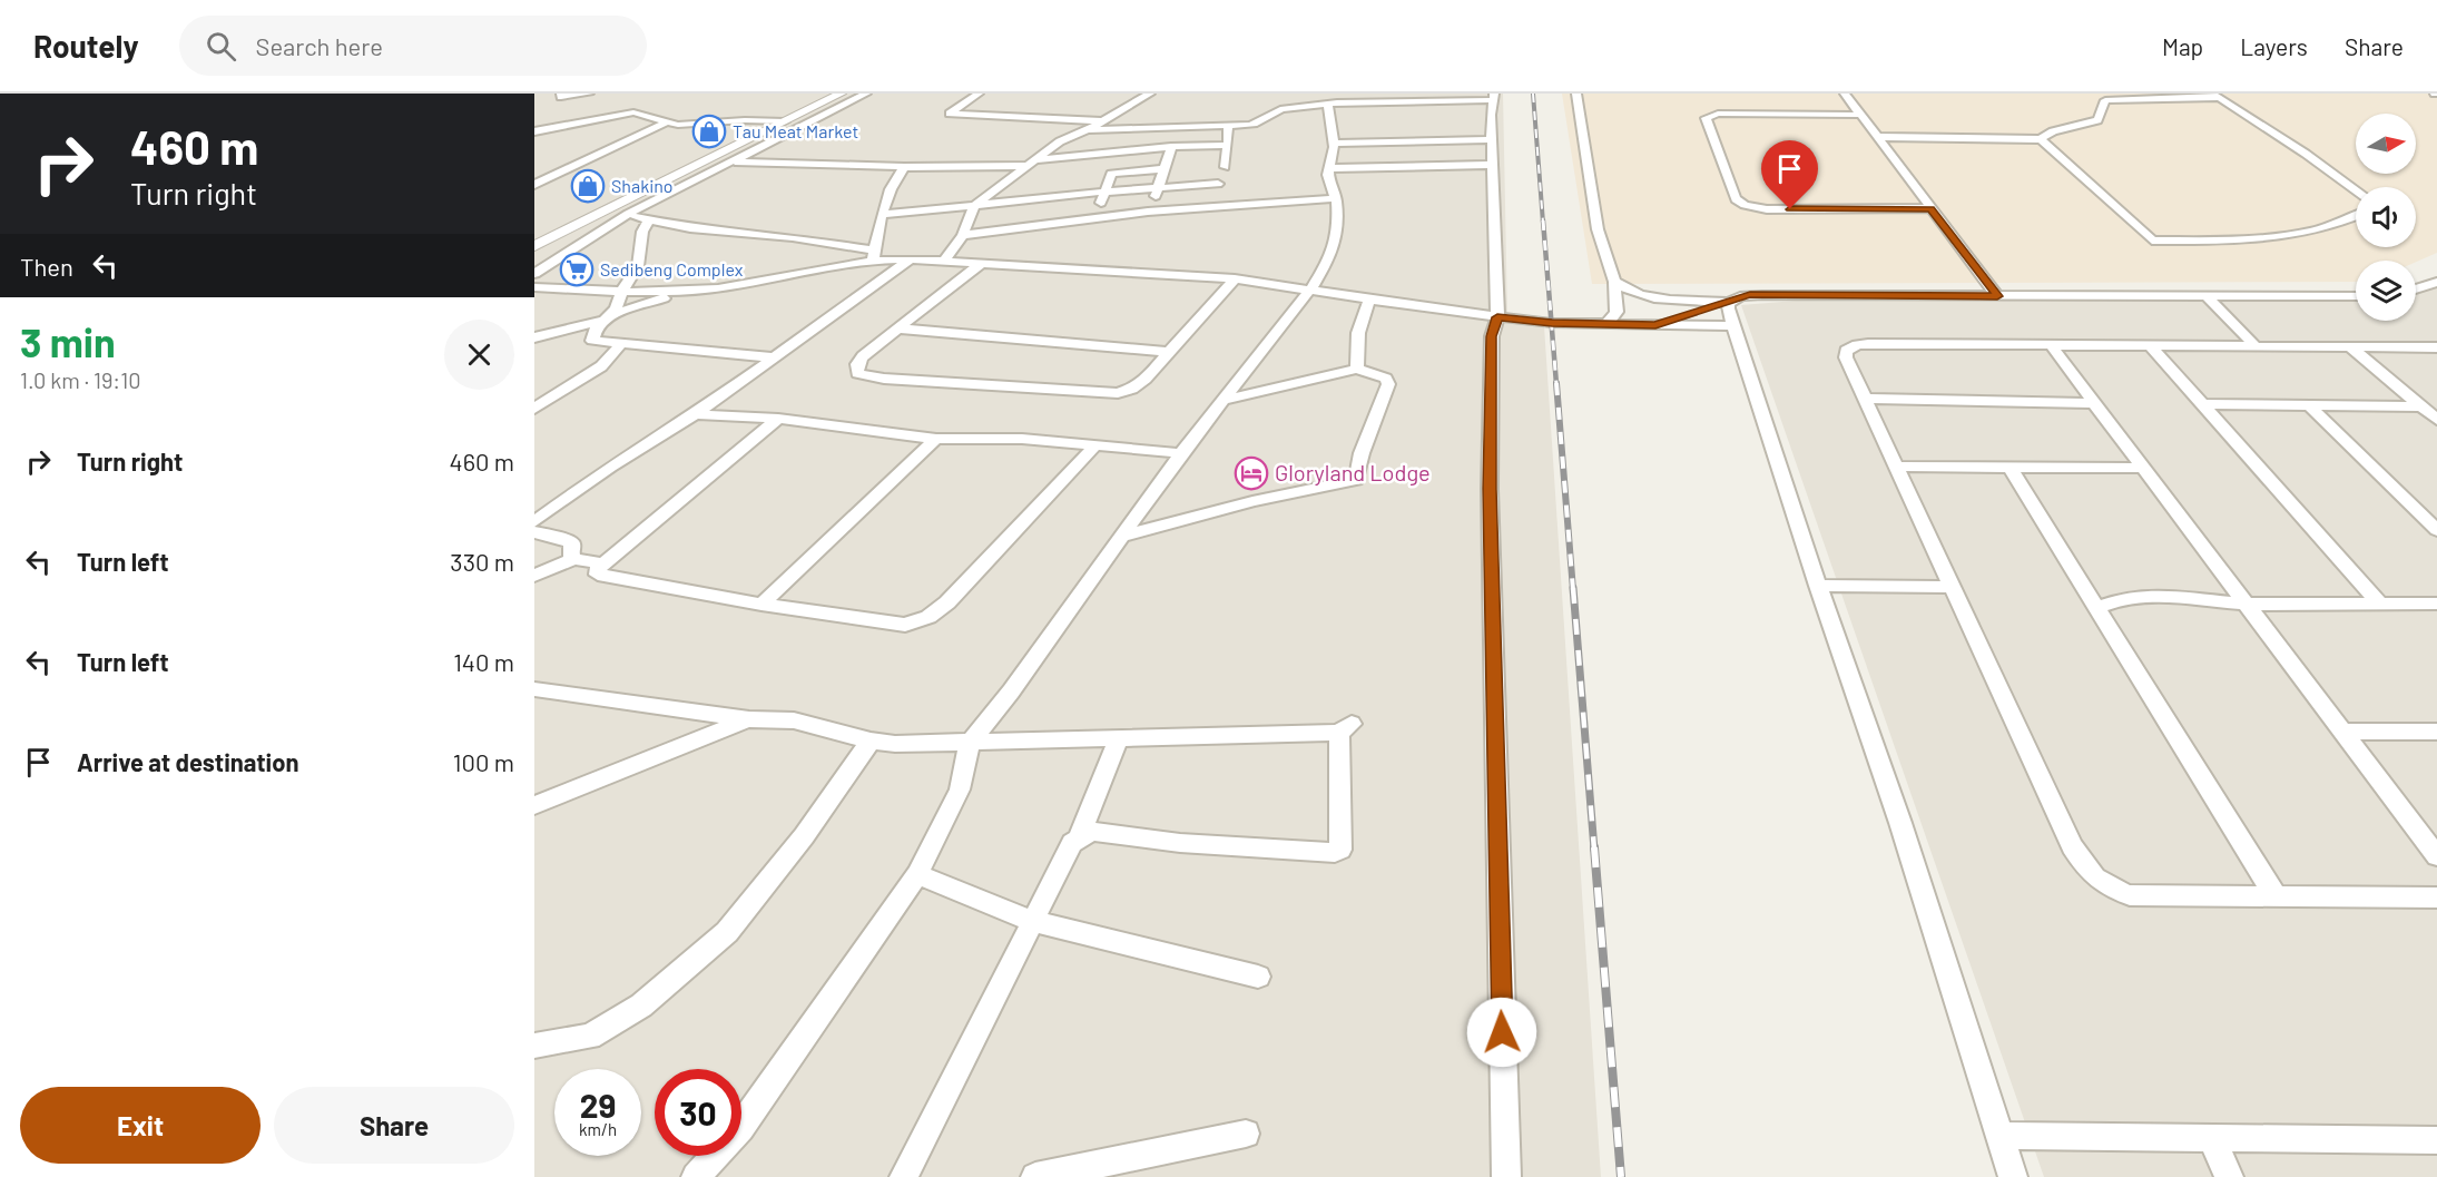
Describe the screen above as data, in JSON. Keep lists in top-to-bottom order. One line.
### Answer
{"places":{"shop":["Tau Meat Market","Shakino"],"supermarket":["Sedibeng Complex"],"hotel":["Gloryland Lodge"]},"north":"right","page":{"header":"Routely","search":"Search here","nav":["Map","Layers","Share"],"turn":["460 m","Turn right"],"then":"Then","heading":["3 min","1.0 km · 19:10"],"list":[{"name":"Turn right","value":"460 m"},{"name":"Turn left","value":"330 m"},{"name":"Turn left","value":"140 m"},{"name":"Arrive at destination","value":"100 m"}],"speed":"29 km/h","limit":"30","buttons":["Exit","Share"]}}
